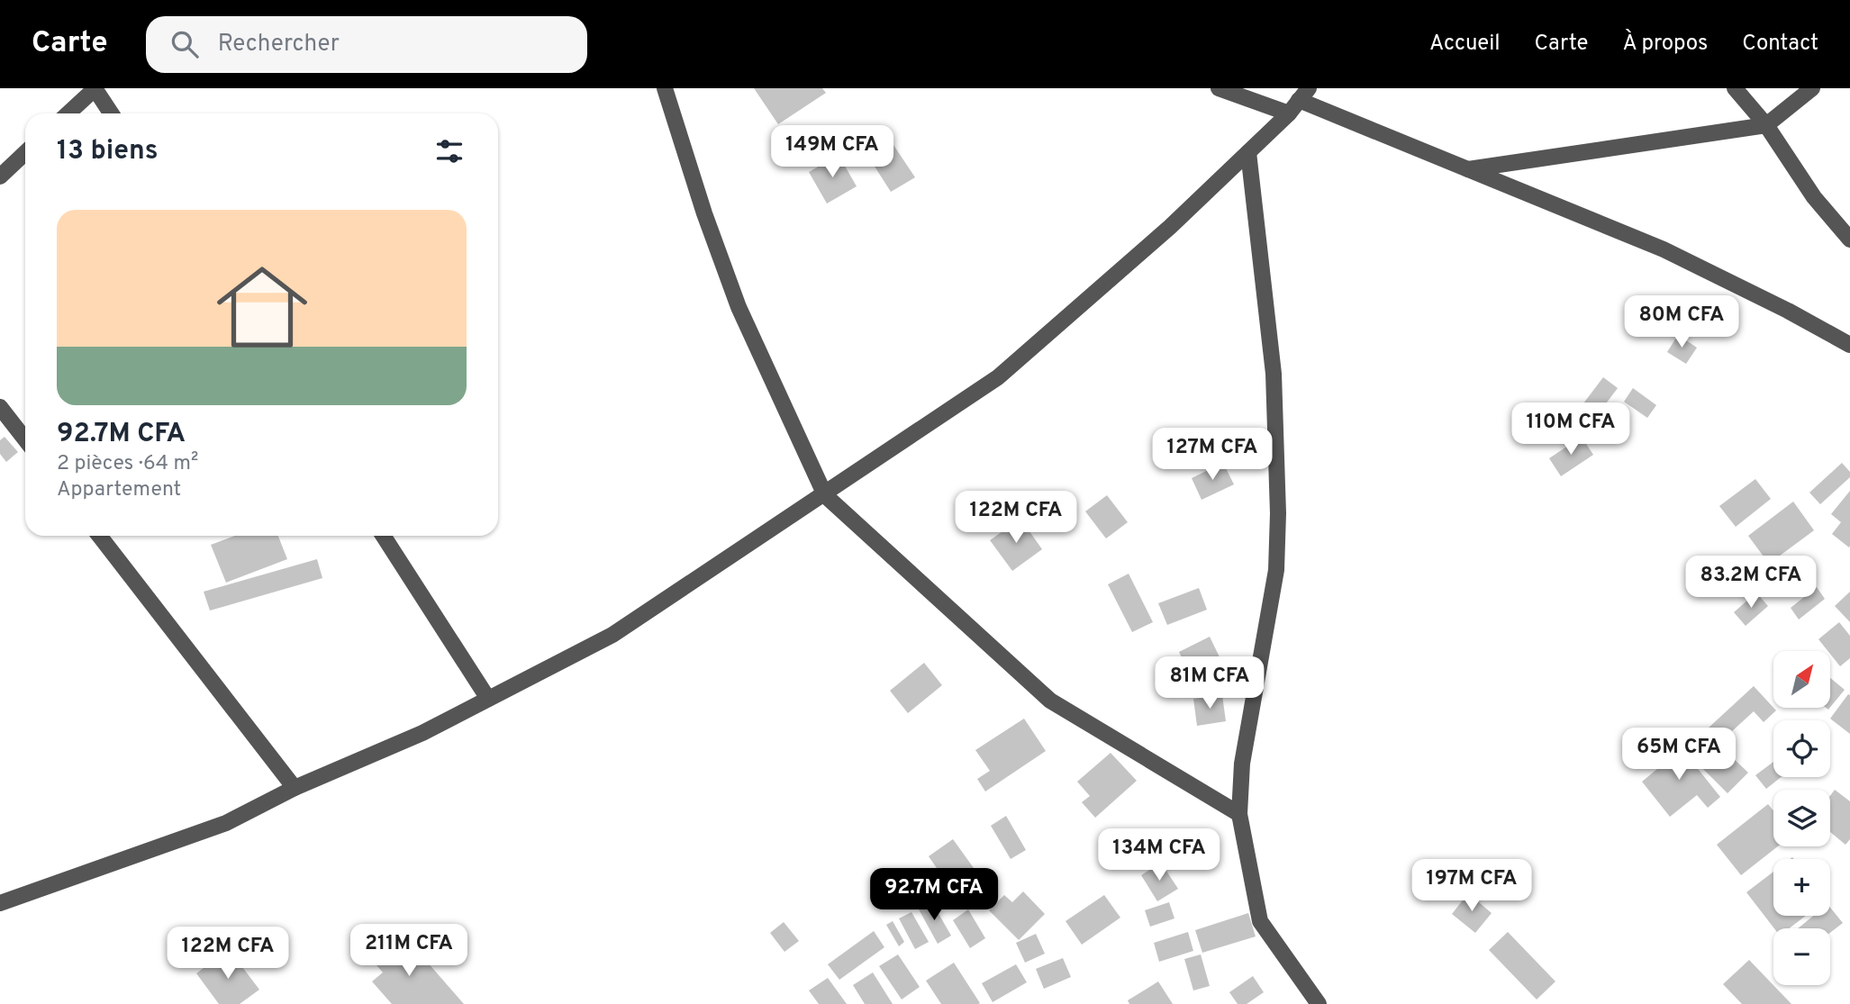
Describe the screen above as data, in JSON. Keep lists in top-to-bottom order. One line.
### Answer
{"north":"top right","page":{"header":"Carte","search":"Rechercher","nav":["Accueil","Carte","À propos","Contact"],"heading":"13 biens","price":["149M CFA","80M CFA","110M CFA","127M CFA","122M CFA","83.2M CFA","81M CFA","65M CFA","134M CFA","197M CFA","92.7M CFA","211M CFA","122M CFA"],"list":[{"name":"92.7M CFA","note":"2 pièces · 64 m² · Appartement"}],"map_buttons":["+","−"]}}
